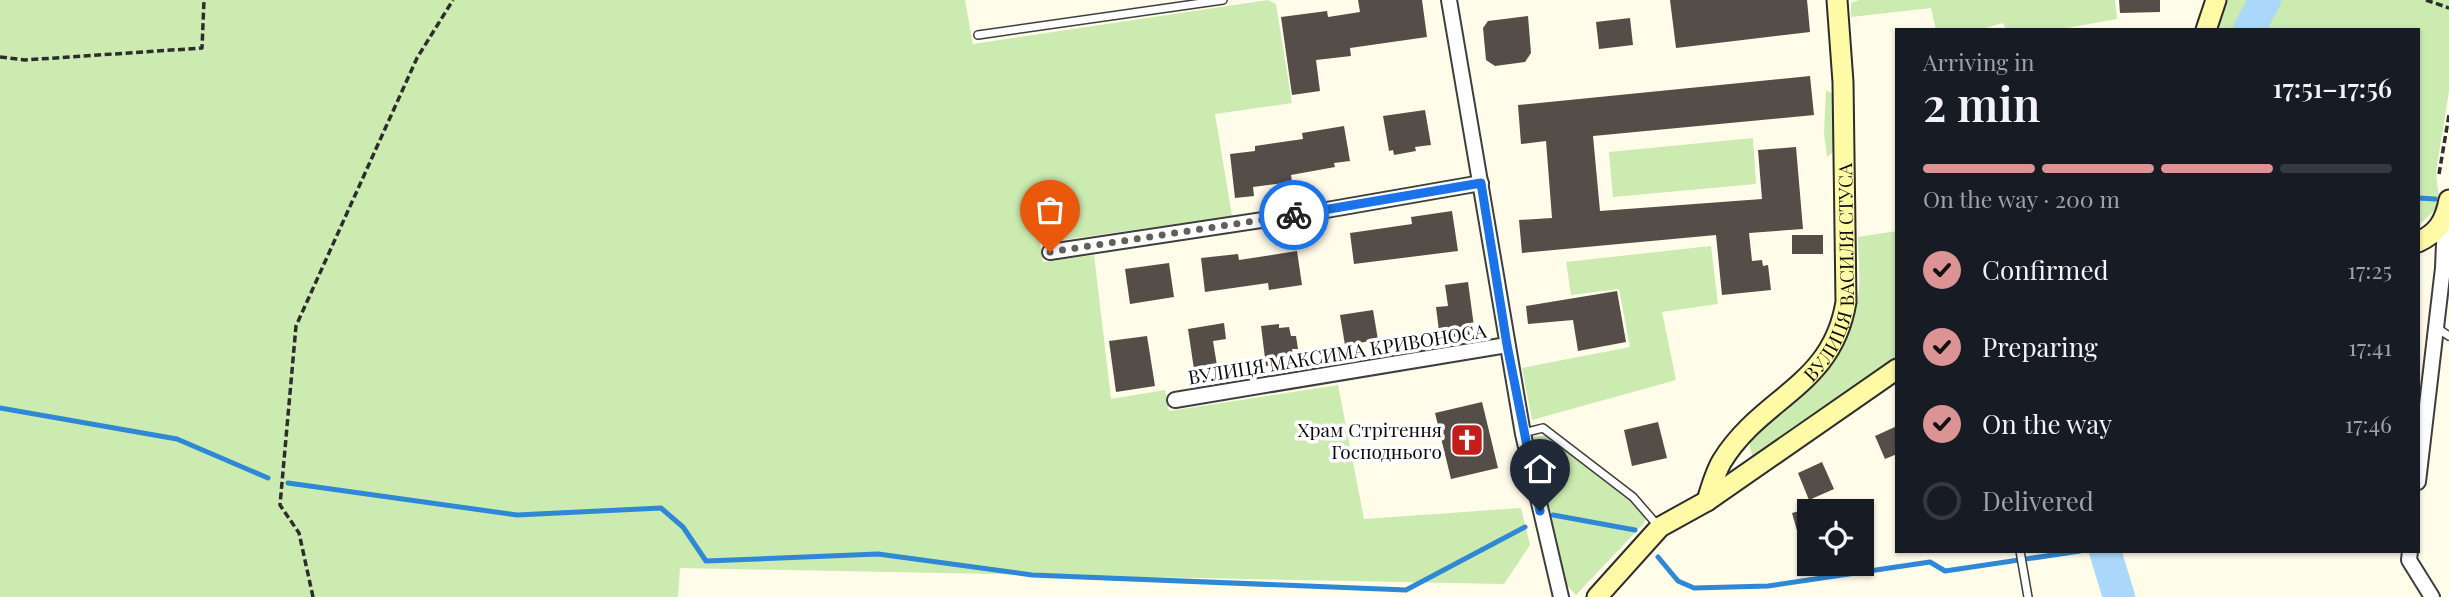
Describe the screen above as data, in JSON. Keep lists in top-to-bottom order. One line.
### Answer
{"streets":{"street":["ВУЛИЦЯ ВАСИЛЯ СТУСА","ВУЛИЦЯ МАКСИМА КРИВОНОСА"]},"places":{"church":["Храм Стрітення Господнього"]},"page":{"heading":["2 min","Arriving in","17:51–17:56"],"bar":"On the way · 200 m","list":[["Confirmed","17:25"],["Preparing","17:41"],["On the way","17:46"],"Delivered"]}}
